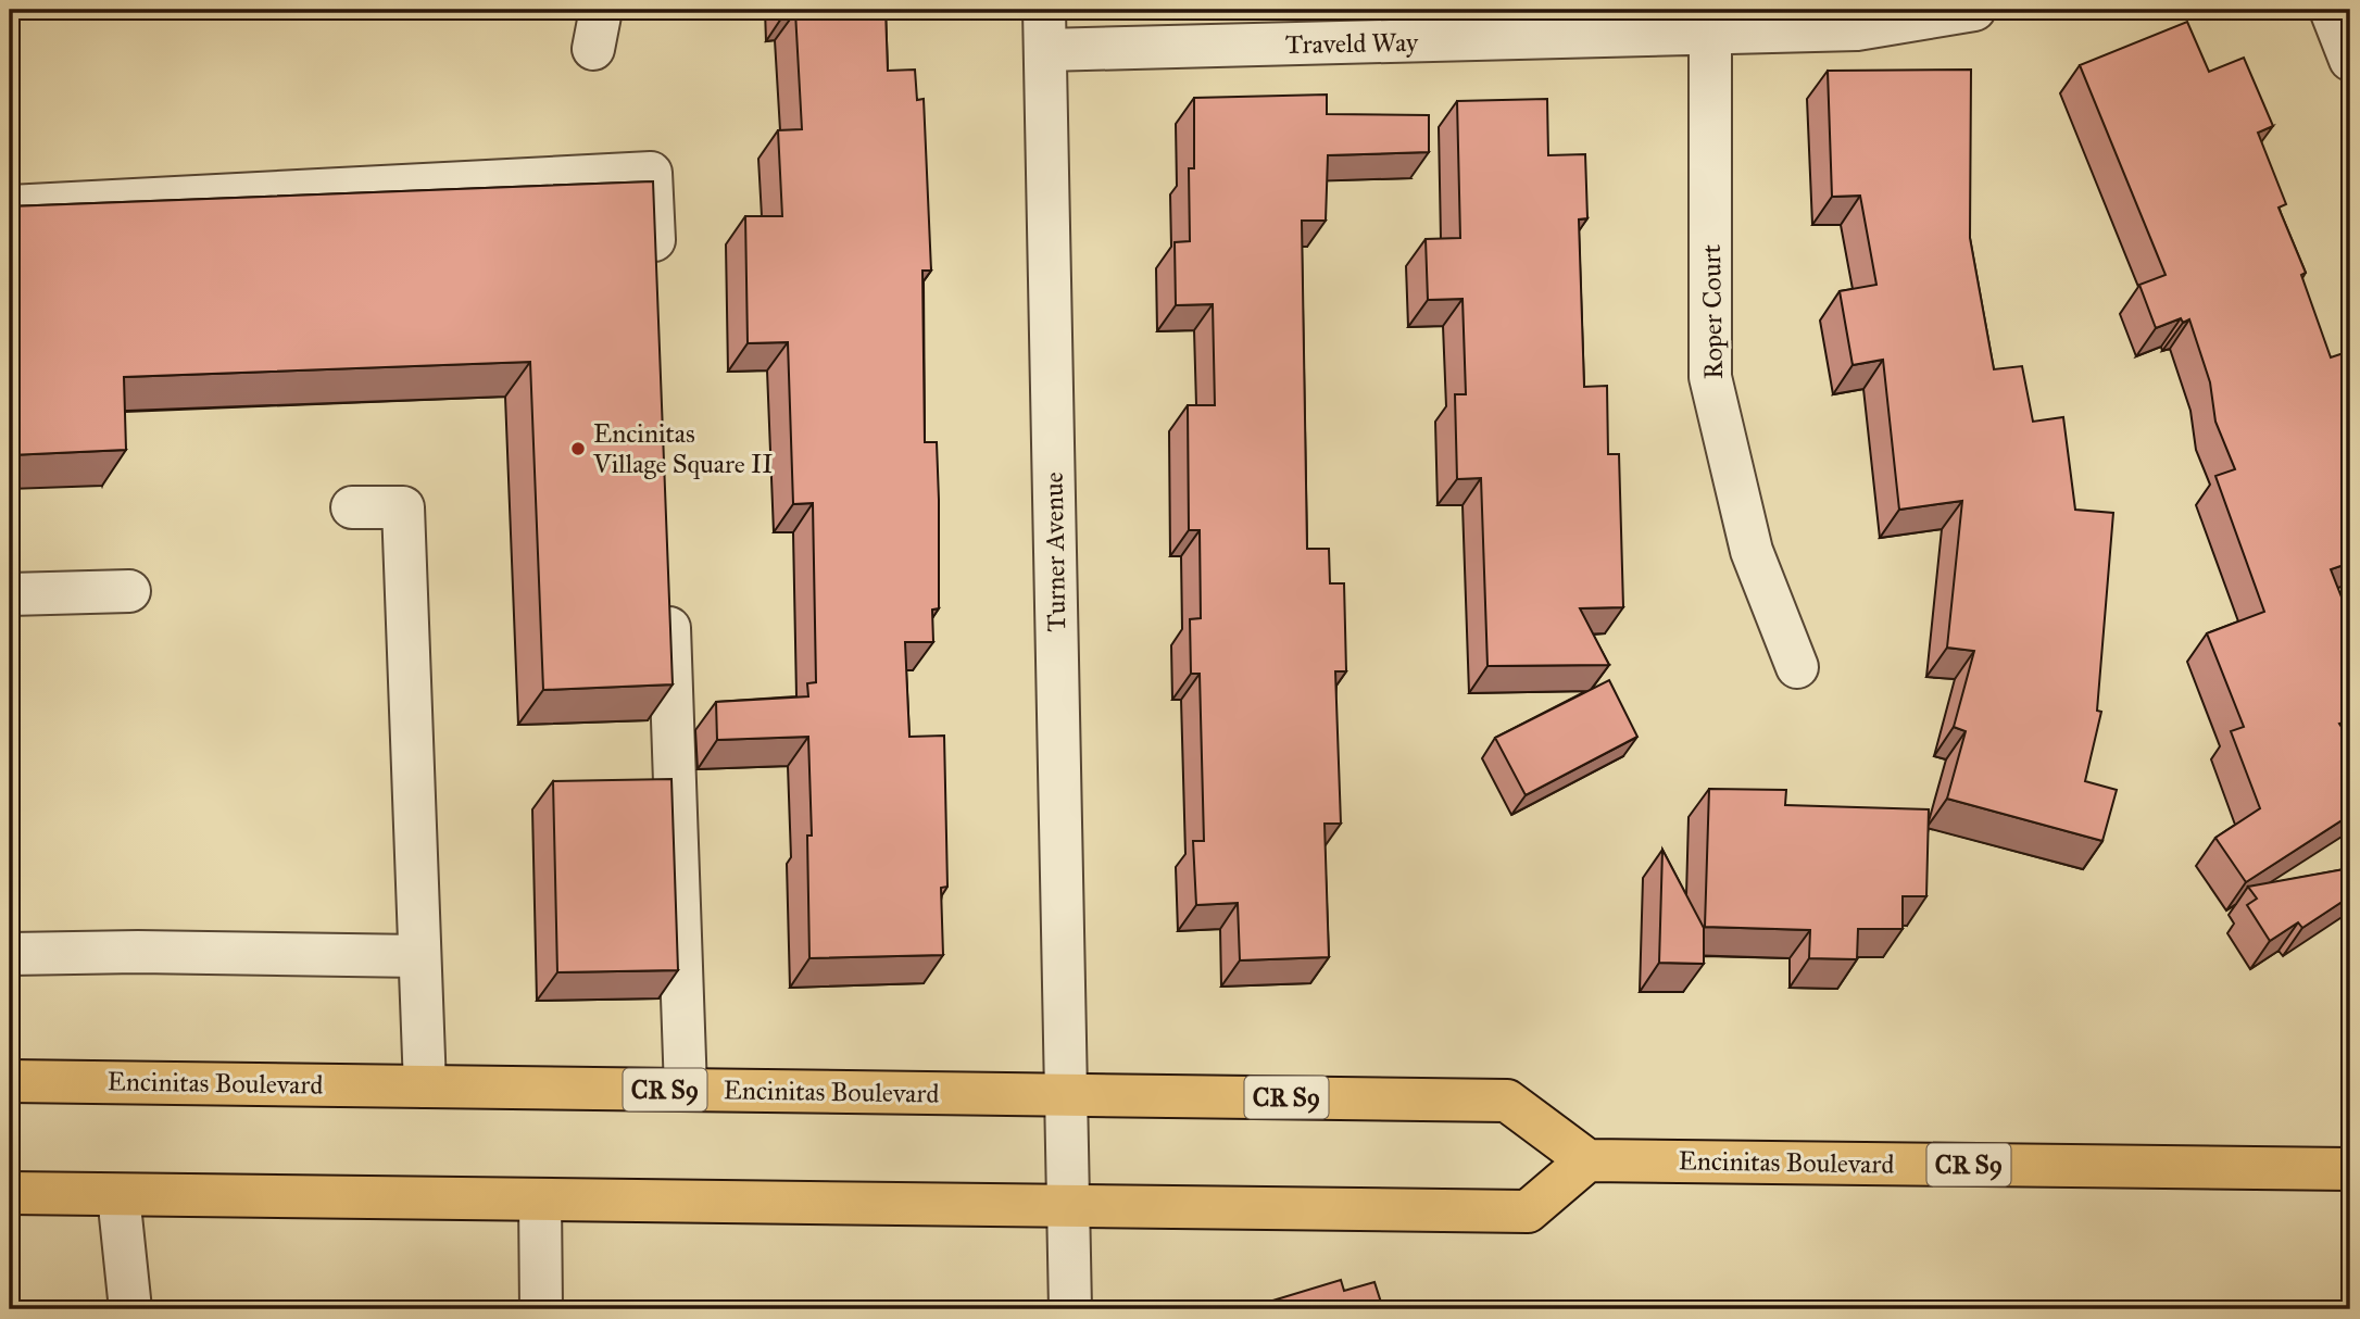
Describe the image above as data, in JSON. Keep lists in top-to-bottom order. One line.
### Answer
{"streets":{"main road":["Encinitas Boulevard","CR S9"],"street":["Traveld Way","Roper Court","Turner Avenue"]},"crossings":[["Traveld Way","Roper Court"],["Traveld Way","Turner Avenue"],["Turner Avenue","Encinitas Boulevard"]],"places":["Encinitas Village Square II"]}
